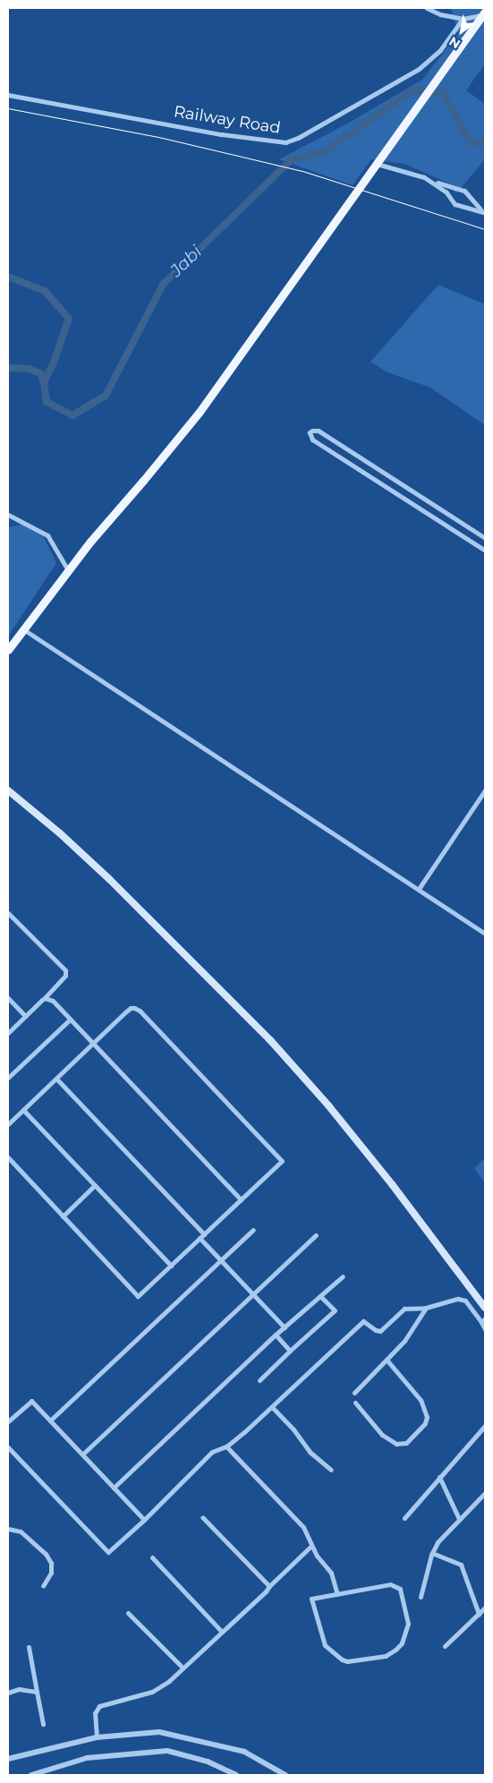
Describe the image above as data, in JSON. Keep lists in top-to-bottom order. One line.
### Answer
{"streets":{"street":["Railway Road"]},"water":["Jabi"],"north":"bottom left"}
